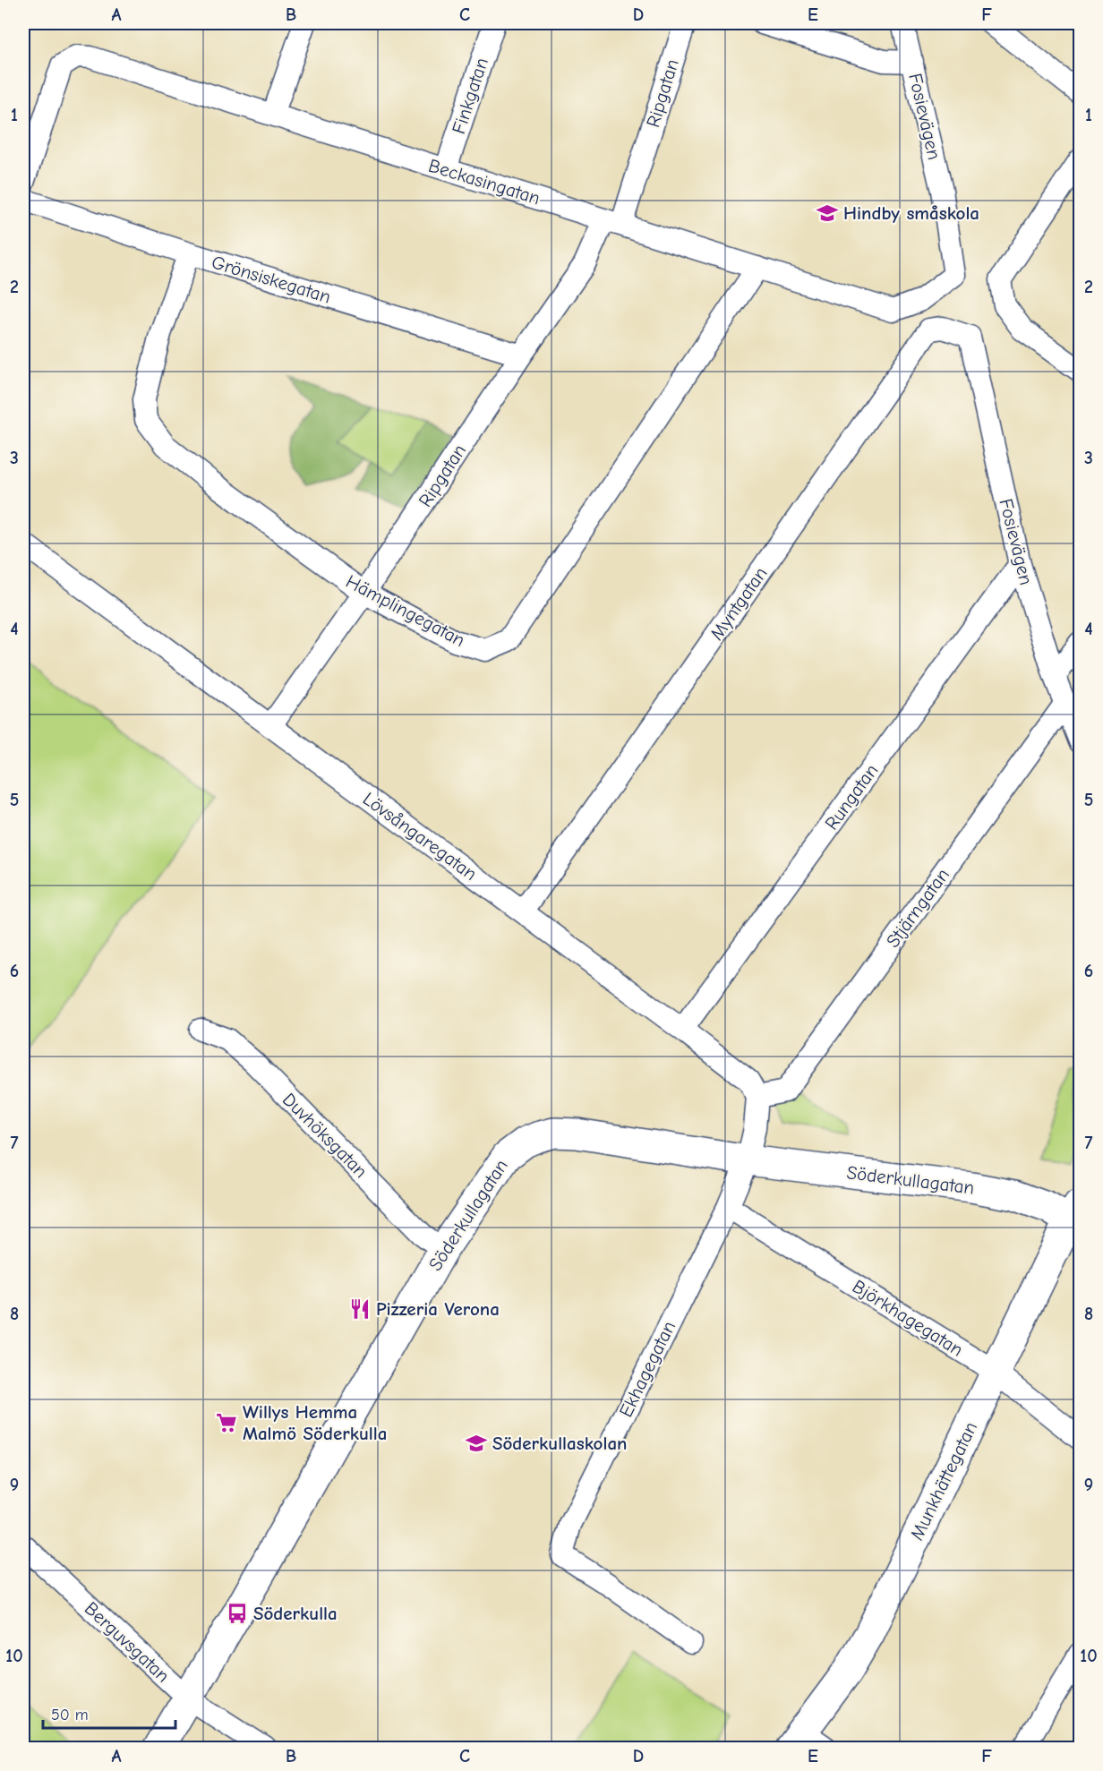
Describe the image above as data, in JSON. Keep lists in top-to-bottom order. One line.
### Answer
{"streets":{"street":["Ripgatan","Finkgatan","Fosievägen","Beckasingatan","Grönsiskegatan","Myntgatan","Hämplingegatan","Rungatan","Lövsångaregatan","Stjärngatan","Duvhöksgatan","Söderkullagatan","Björkhagegatan","Ekhagegatan","Munkhättegatan","Berguvsgatan"]},"crossings":[["Ripgatan","Beckasingatan"],["Ripgatan","Grönsiskegatan"],["Ripgatan","Hämplingegatan"],["Ripgatan","Lövsångaregatan"],["Finkgatan","Beckasingatan"],["Fosievägen","Beckasingatan"],["Fosievägen","Myntgatan"],["Fosievägen","Rungatan"],["Fosievägen","Stjärngatan"],["Beckasingatan","Hämplingegatan"],["Grönsiskegatan","Hämplingegatan"],["Myntgatan","Lövsångaregatan"],["Rungatan","Lövsångaregatan"],["Lövsångaregatan","Stjärngatan"],["Duvhöksgatan","Söderkullagatan"],["Söderkullagatan","Ekhagegatan"],["Söderkullagatan","Munkhättegatan"],["Söderkullagatan","Berguvsgatan"],["Björkhagegatan","Ekhagegatan"],["Björkhagegatan","Munkhättegatan"]],"places":{"school or university":["Hindby småskola","Söderkullaskolan"],"restaurant":["Pizzeria Verona"],"supermarket":["Willys Hemma Malmö Söderkulla"],"bus stop":["Söderkulla"]},"scale_bar":"50 m","grid":{"columns":["A","B","C","D","E","F"],"rows":["1","2","3","4","5","6","7","8","9","10"]}}
